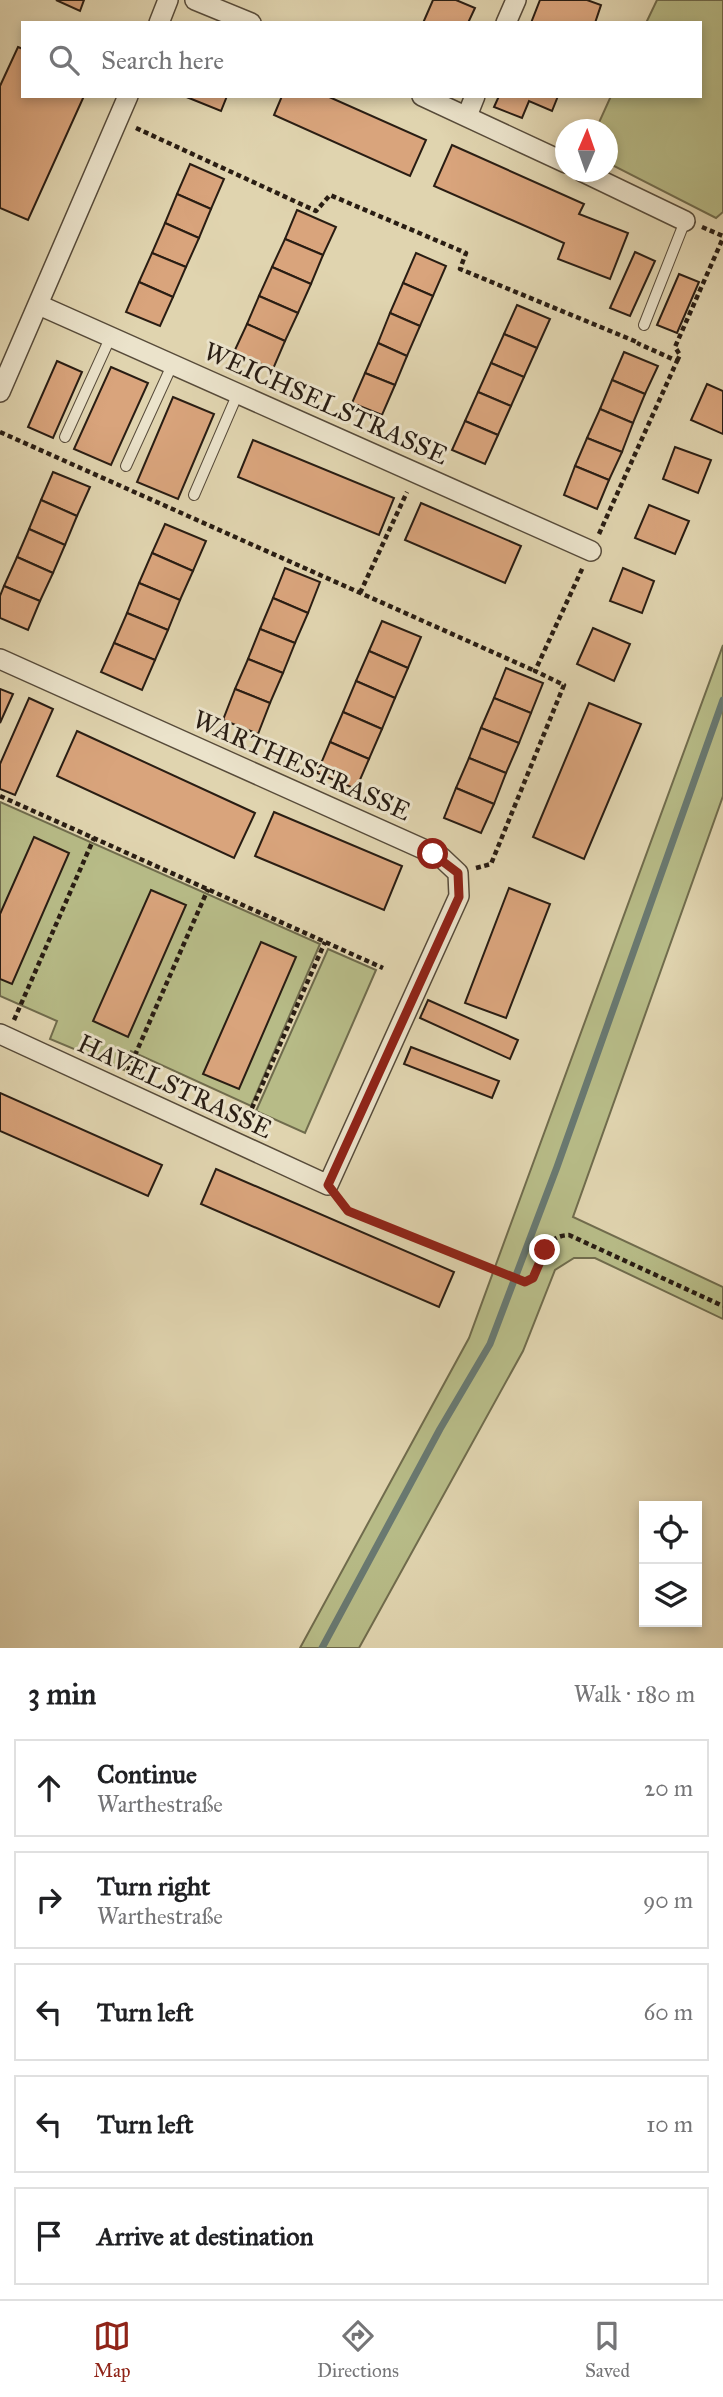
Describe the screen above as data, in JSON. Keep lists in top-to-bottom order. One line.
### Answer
{"streets":{"street":["WEICHSELSTRASSE","WARTHESTRASSE","HAVELSTRASSE"]},"north":"top","page":{"search":"Search here","heading":["3 min","Walk · 180 m"],"list":[["Continue","Warthestraße","20 m"],["Turn right","Warthestraße","90 m"],["Turn left","60 m"],["Turn left","10 m"],"Arrive at destination"],"nav":["Map","Directions","Saved"]}}
